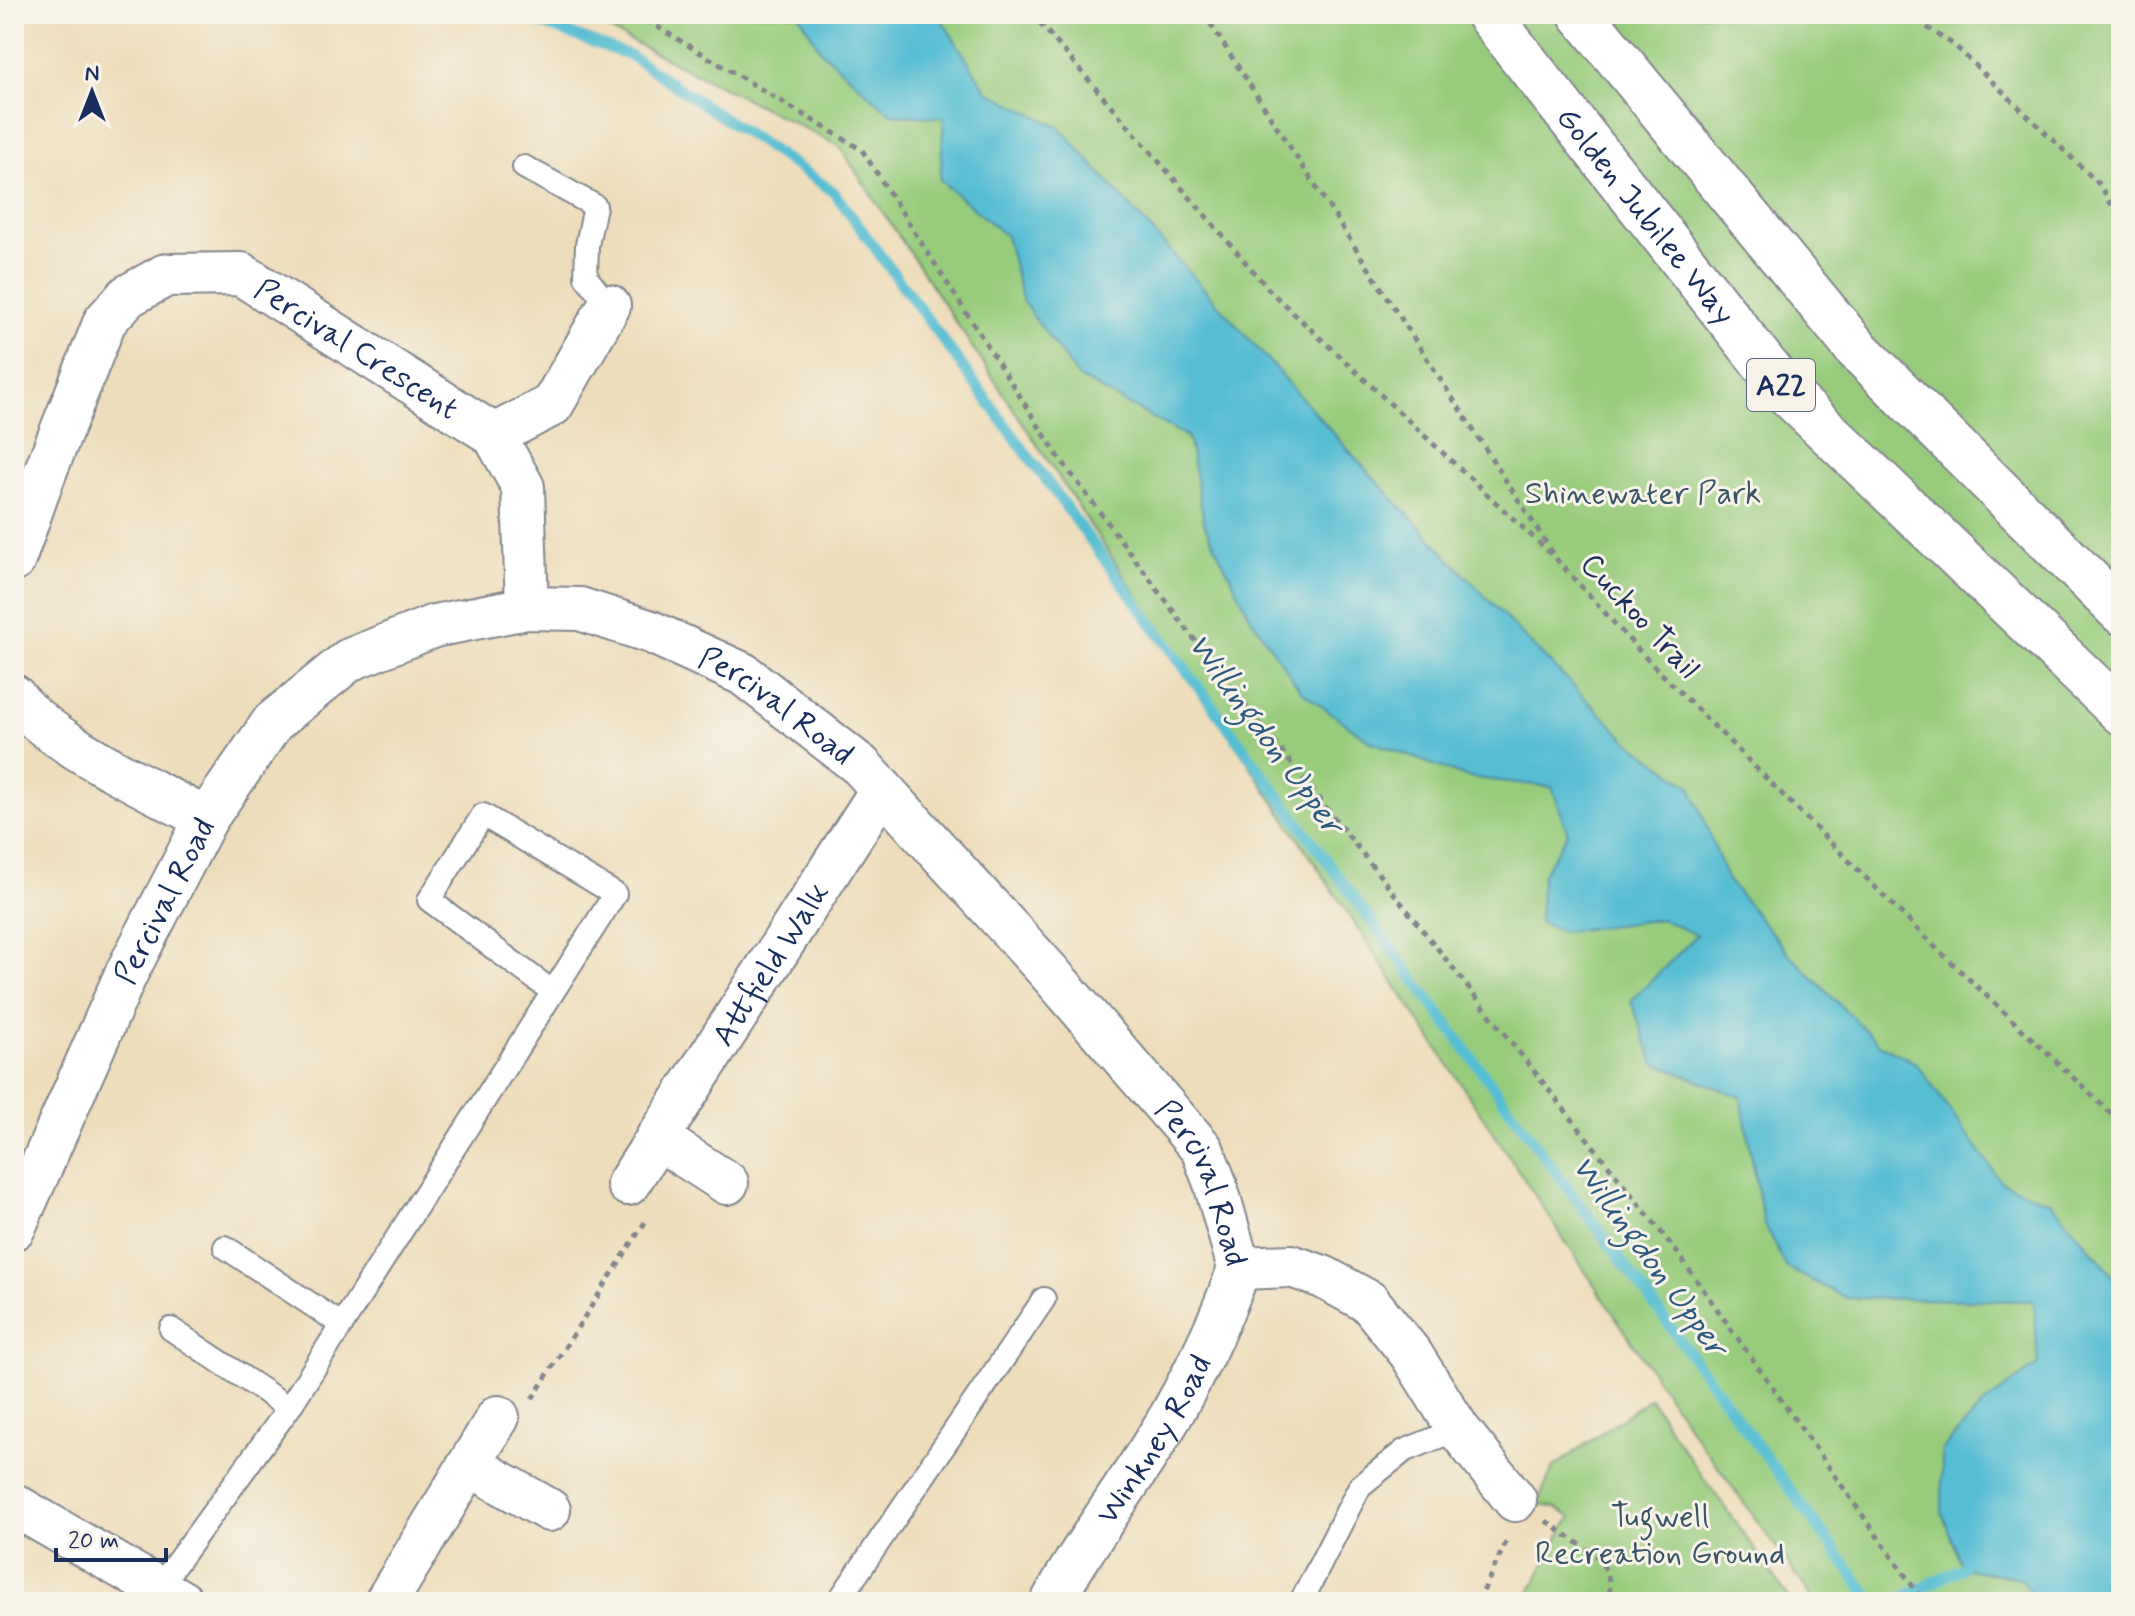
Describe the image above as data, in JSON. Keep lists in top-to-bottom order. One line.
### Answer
{"streets":{"highway":["Golden Jubilee Way","A22"],"street":["Percival Crescent","Percival Road","Attfield Walk","Winkney Road"],"path":["Cuckoo Trail"]},"crossings":[["Percival Crescent","Percival Road"],["Percival Road","Attfield Walk"],["Percival Road","Winkney Road"]],"water":["Willingdon Upper"],"parks":["Shinewater Park","Tugwell Recreation Ground"],"scale_bar":"20 m","north":"top"}
